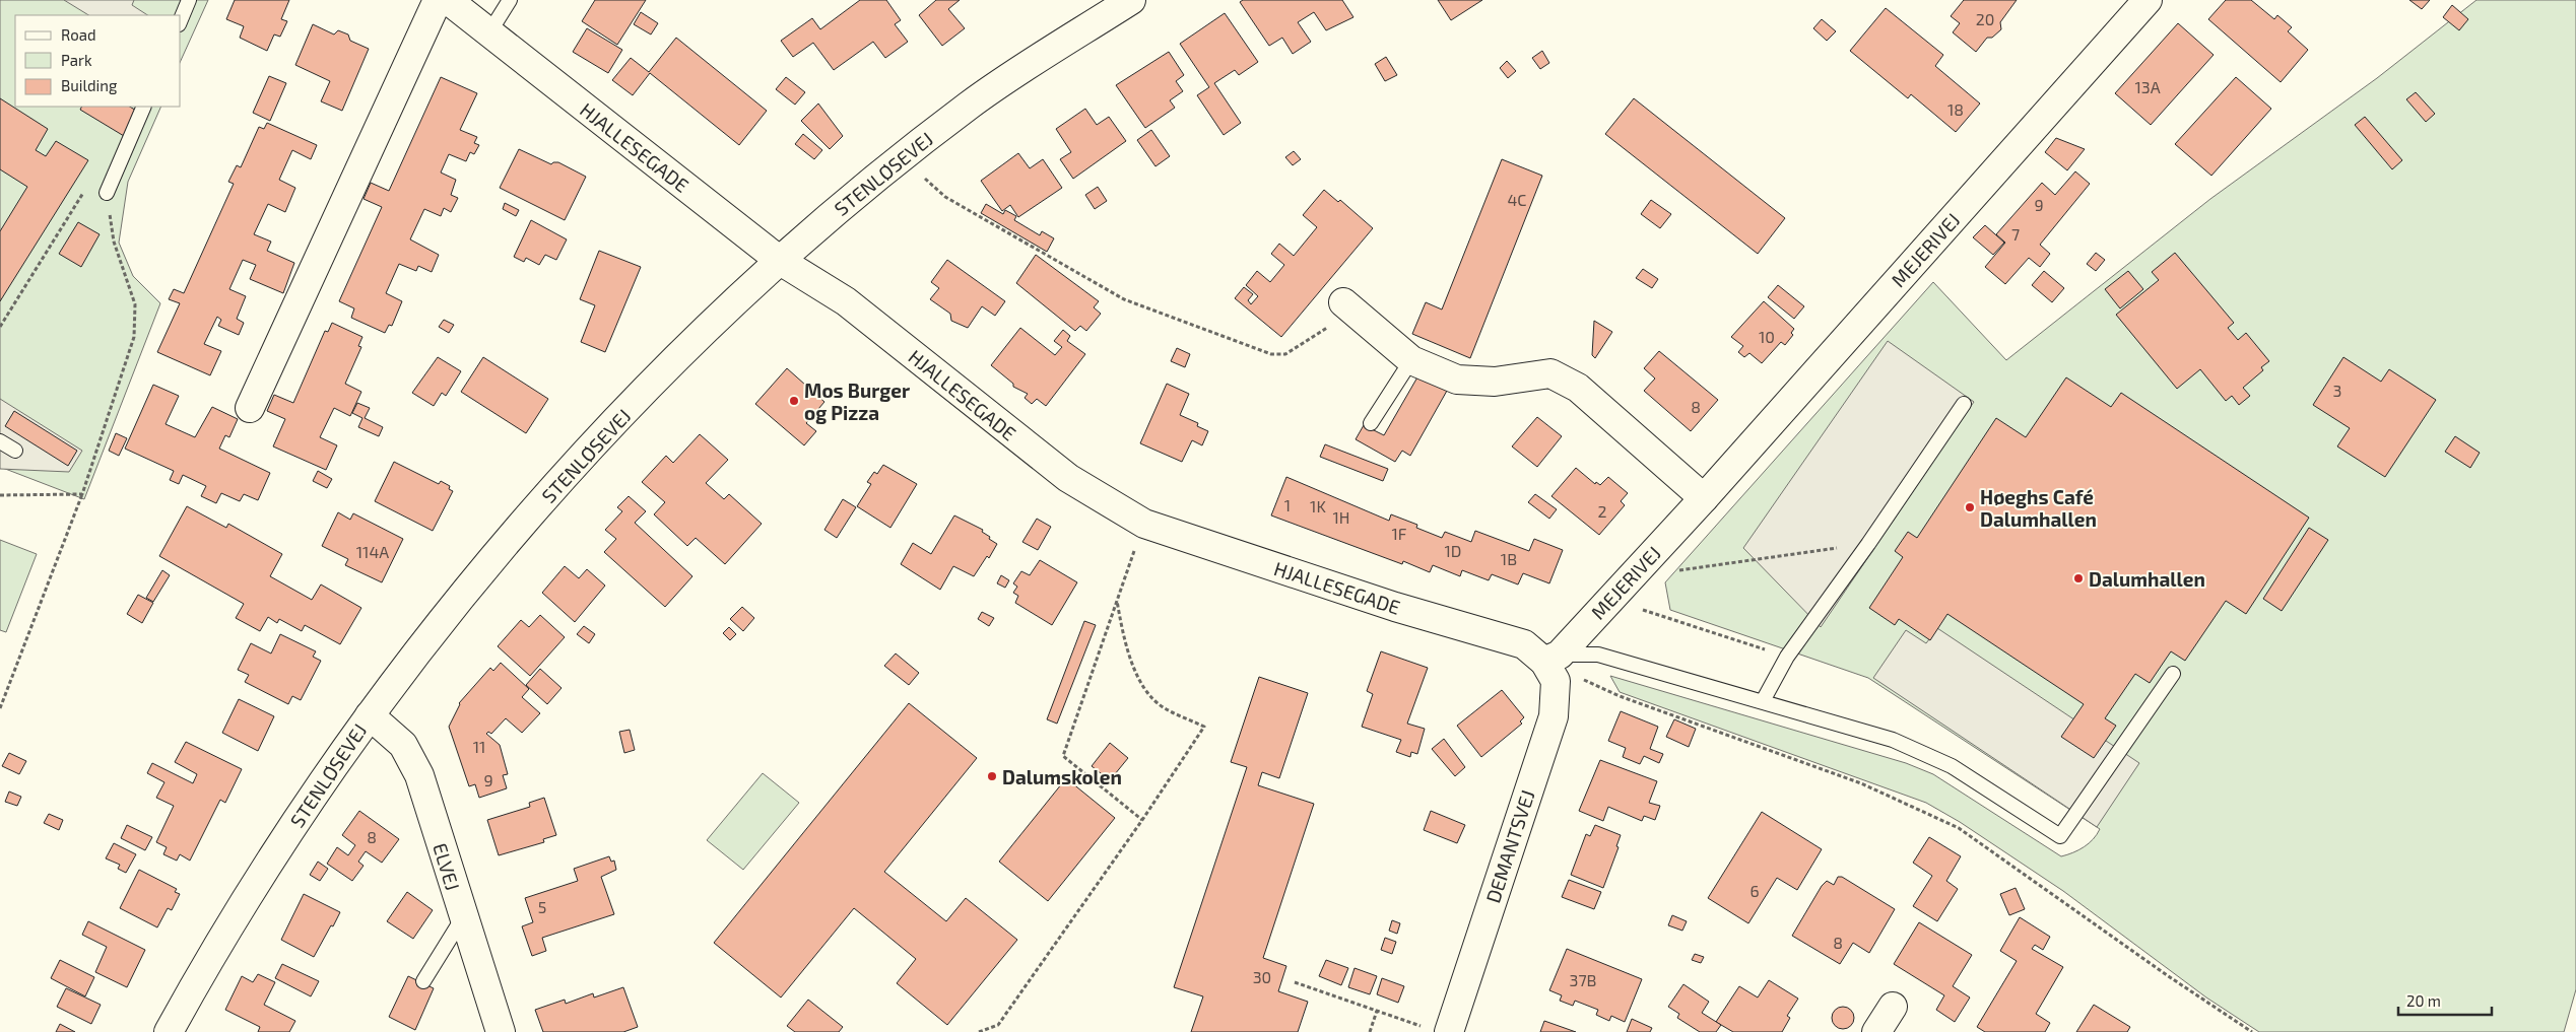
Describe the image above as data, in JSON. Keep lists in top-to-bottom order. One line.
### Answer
{"streets":{"street":["HJALLESEGADE","STENLØSEVEJ","MEJERIVEJ","DEMANTSVEJ","ELVEJ"]},"crossings":[["HJALLESEGADE","STENLØSEVEJ"],["HJALLESEGADE","MEJERIVEJ"],["HJALLESEGADE","DEMANTSVEJ"],["STENLØSEVEJ","ELVEJ"],["MEJERIVEJ","DEMANTSVEJ"]],"places":["Mos Burger og Pizza","Høeghs Café Dalumhallen","Dalumhallen","Dalumskolen"],"house_numbers":["20","13A","18","4C","9","7","10","3","8","1","1K","2","1H","1F","1D","114A","1B","11","9","8","6","5","8","30","37B"],"legend":["Road","Park","Building"],"scale_bar":"20 m"}
